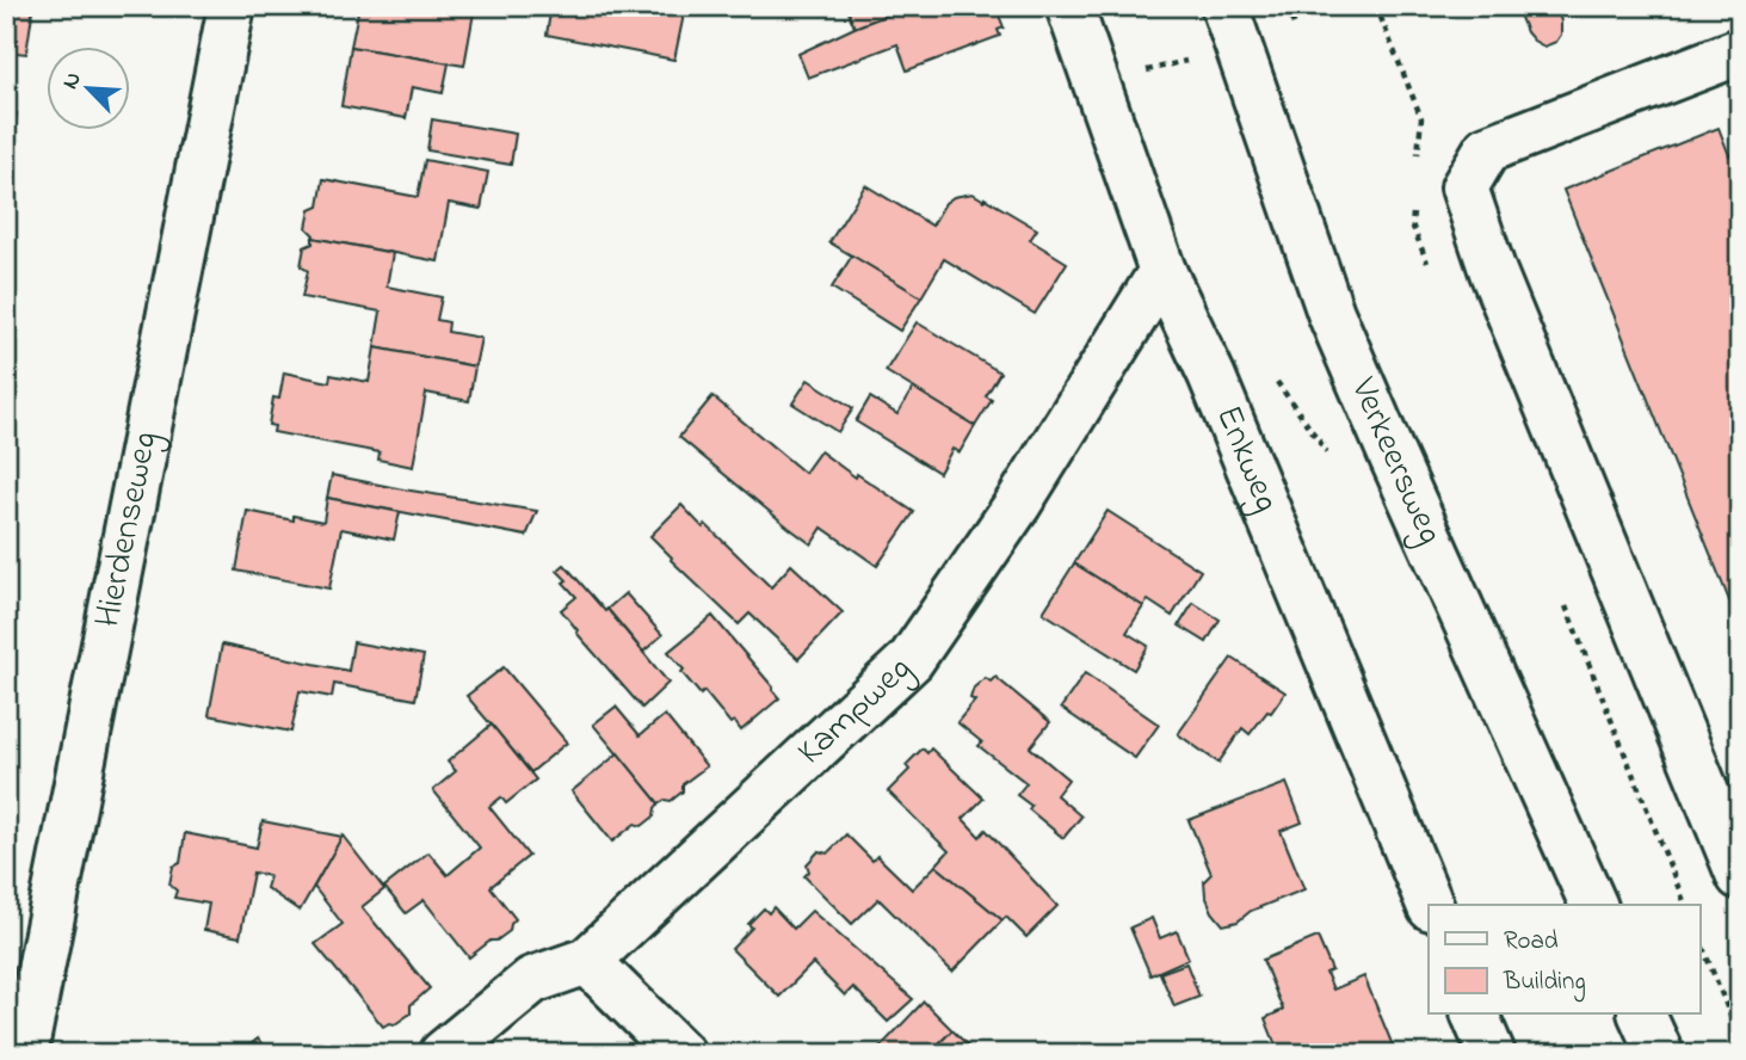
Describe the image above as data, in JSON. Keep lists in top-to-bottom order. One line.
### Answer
{"streets":{"street":["Enkweg","Verkeersweg","Hierdenseweg","Kampweg"]},"crossings":[["Enkweg","Kampweg"]],"legend":["Road","Building"],"north":"top left"}
